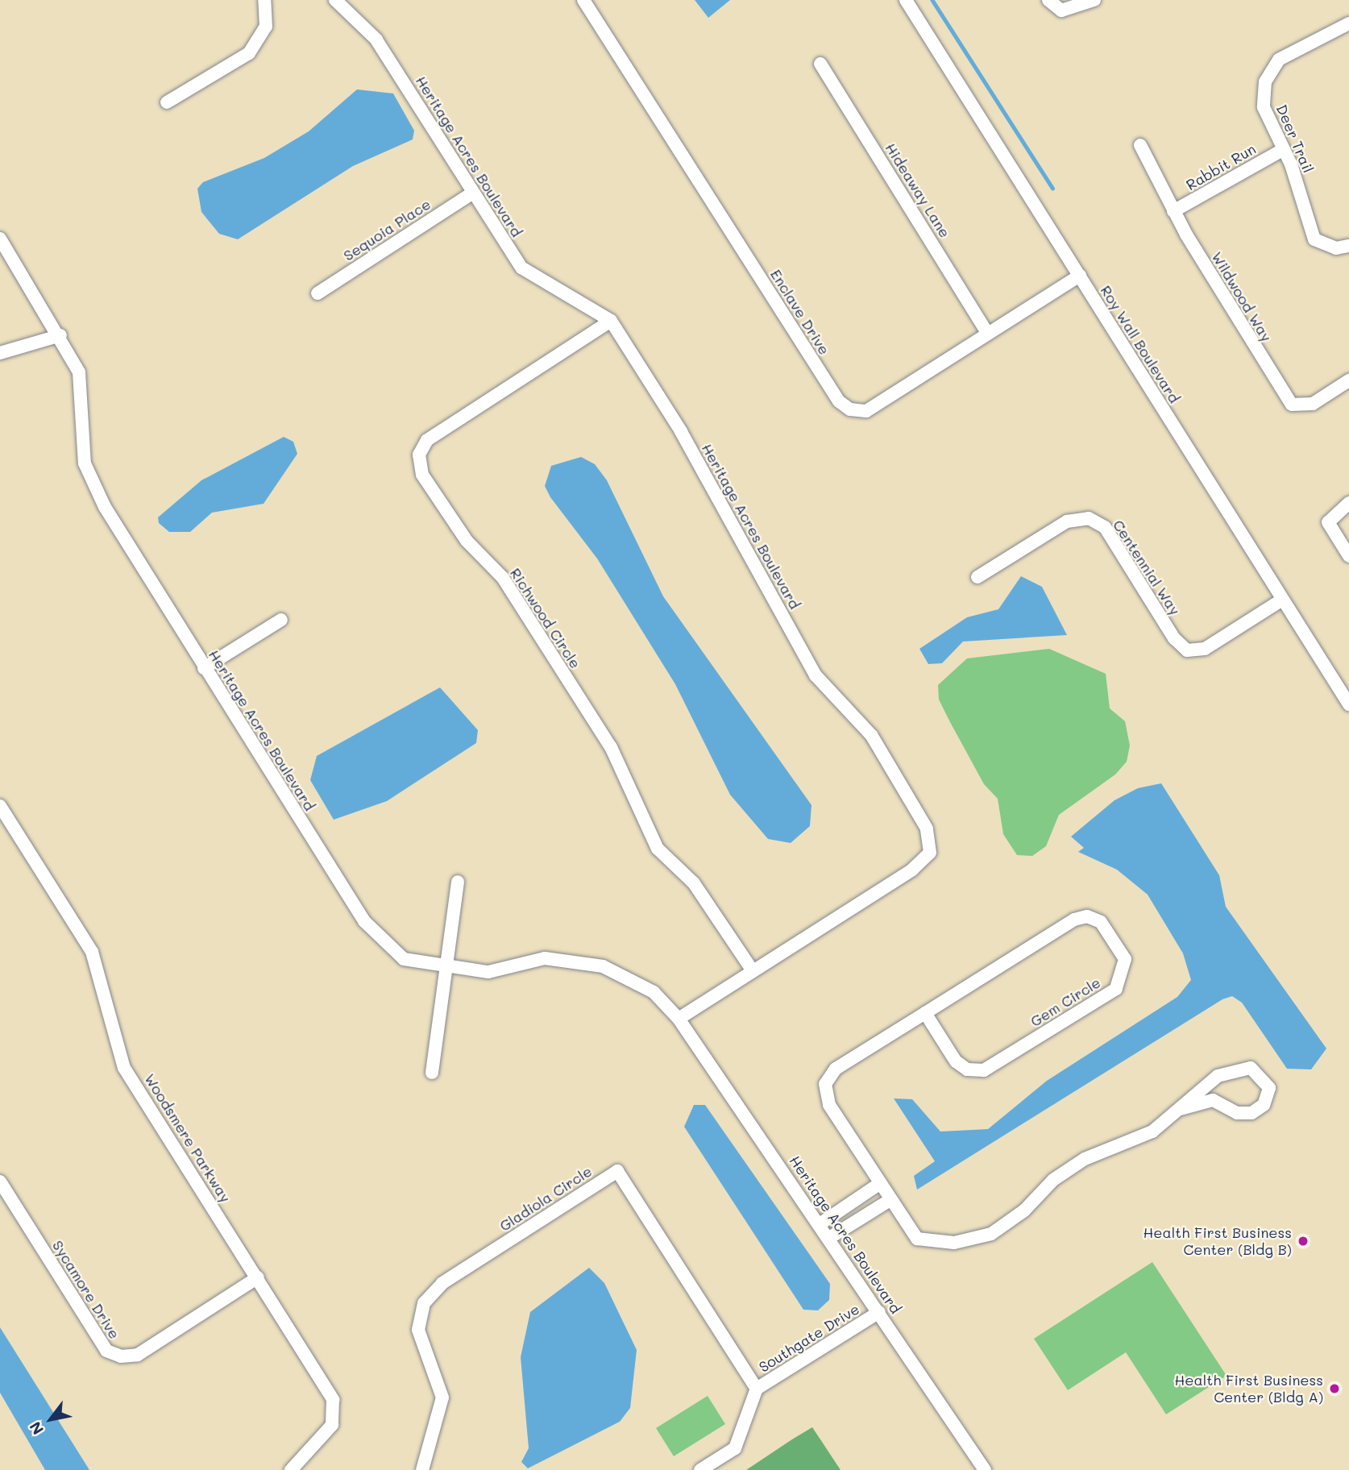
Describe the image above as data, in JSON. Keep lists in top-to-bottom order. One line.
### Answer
{"streets":{"street":["Deer Trail","Heritage Acres Boulevard","Rabbit Run","Hideaway Lane","Sequoia Place","Wildwood Way","Enclave Drive","Roy Wall Boulevard","Centennial Way","Richwood Circle","Gem Circle","Woodsmere Parkway","Gladiola Circle","Sycamore Drive","Southgate Drive"]},"crossings":[["Deer Trail","Rabbit Run"],["Heritage Acres Boulevard","Sequoia Place"],["Heritage Acres Boulevard","Richwood Circle"],["Heritage Acres Boulevard","Southgate Drive"],["Rabbit Run","Wildwood Way"],["Hideaway Lane","Enclave Drive"],["Enclave Drive","Roy Wall Boulevard"],["Roy Wall Boulevard","Centennial Way"],["Woodsmere Parkway","Sycamore Drive"],["Gladiola Circle","Southgate Drive"]],"places":["Health First Business Center (Bldg B)","Health First Business Center (Bldg A)"],"north":"bottom left"}
